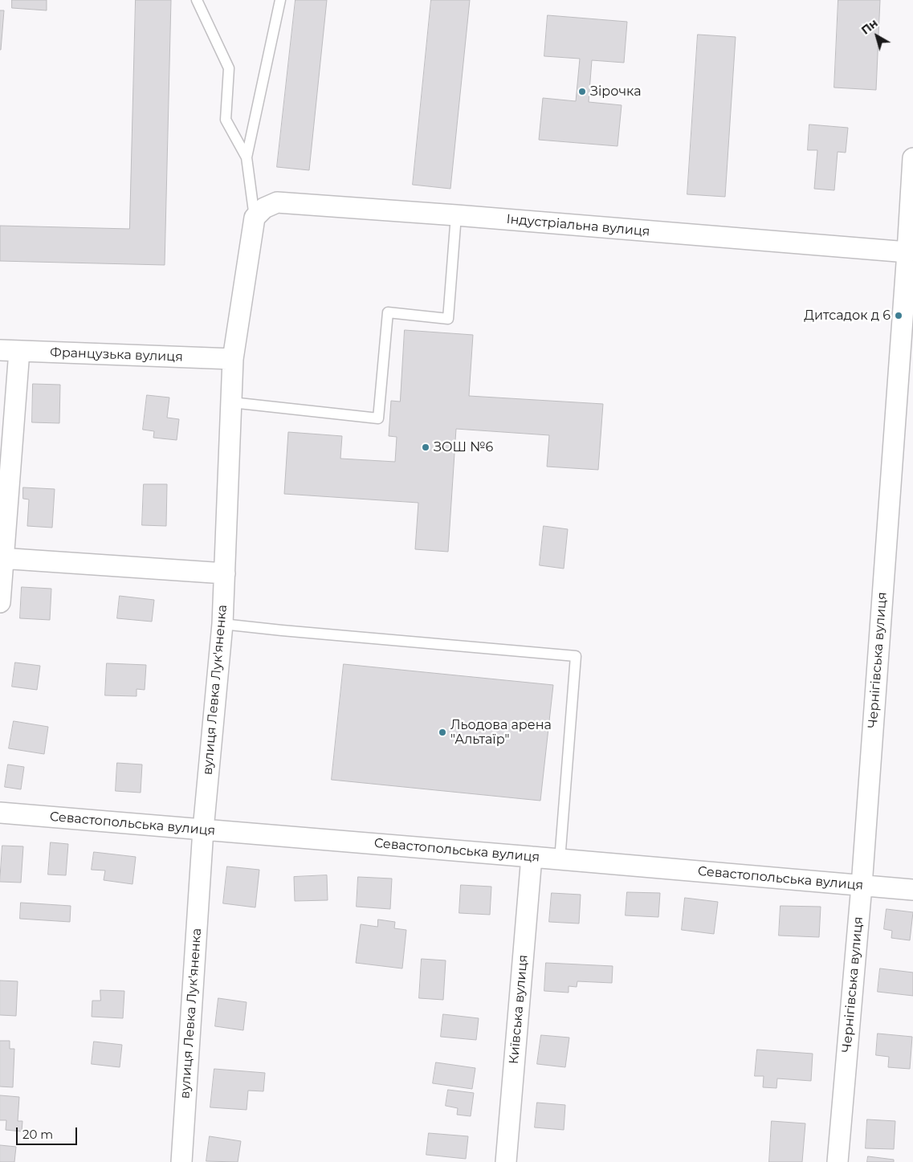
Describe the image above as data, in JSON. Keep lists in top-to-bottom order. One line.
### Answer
{"streets":{"street":["Індустріальна вулиця","Французька вулиця","Чернігівська вулиця","вулиця Левка Лук'яненка","Севастопольська вулиця","Київська вулиця"]},"crossings":[["Індустріальна вулиця","Чернігівська вулиця"],["Індустріальна вулиця","вулиця Левка Лук'яненка"],["Французька вулиця","вулиця Левка Лук'яненка"],["Чернігівська вулиця","Севастопольська вулиця"],["вулиця Левка Лук'яненка","Севастопольська вулиця"],["Севастопольська вулиця","Київська вулиця"]],"places":["Зірочка","Дитсадок д 6","ЗОШ №6","Льодова арена \"Альтаїр\""],"scale_bar":"20 m","north":"top left"}
